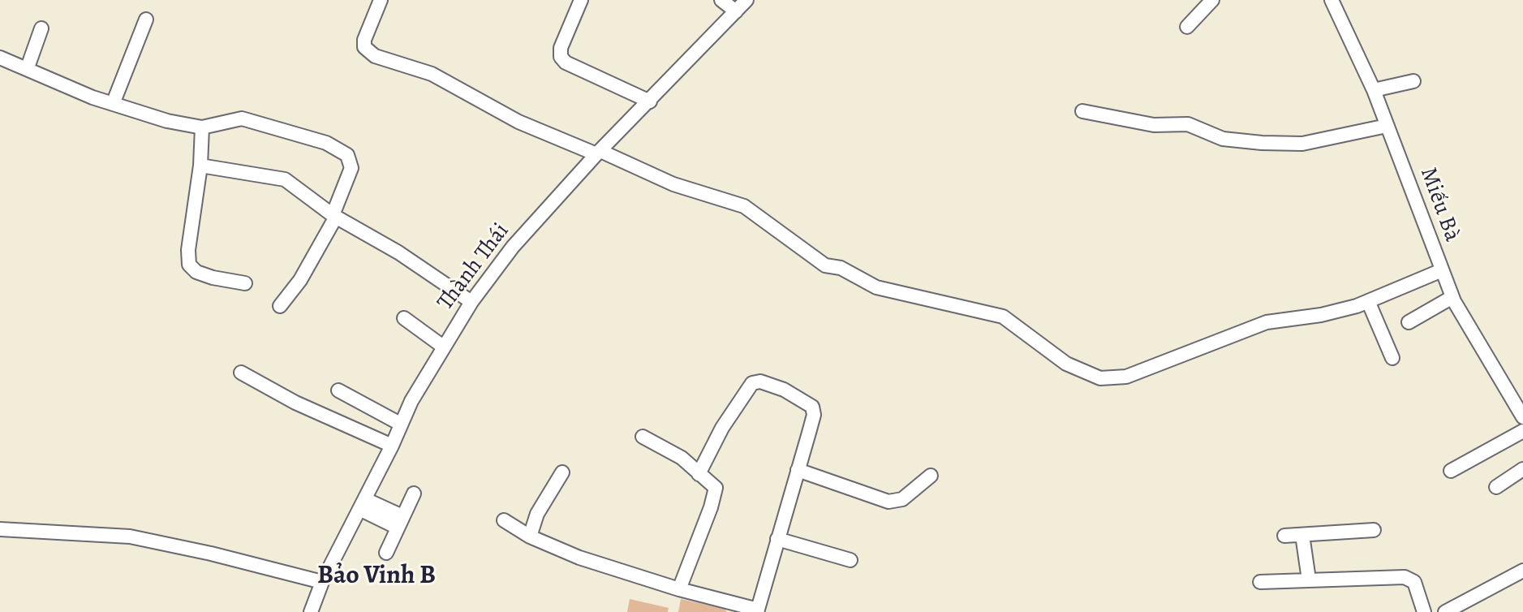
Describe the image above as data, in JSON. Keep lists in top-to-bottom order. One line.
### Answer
{"streets":{"street":["Miếu Bà","Thành Thái"]},"districts":["Bảo Vinh B"]}
